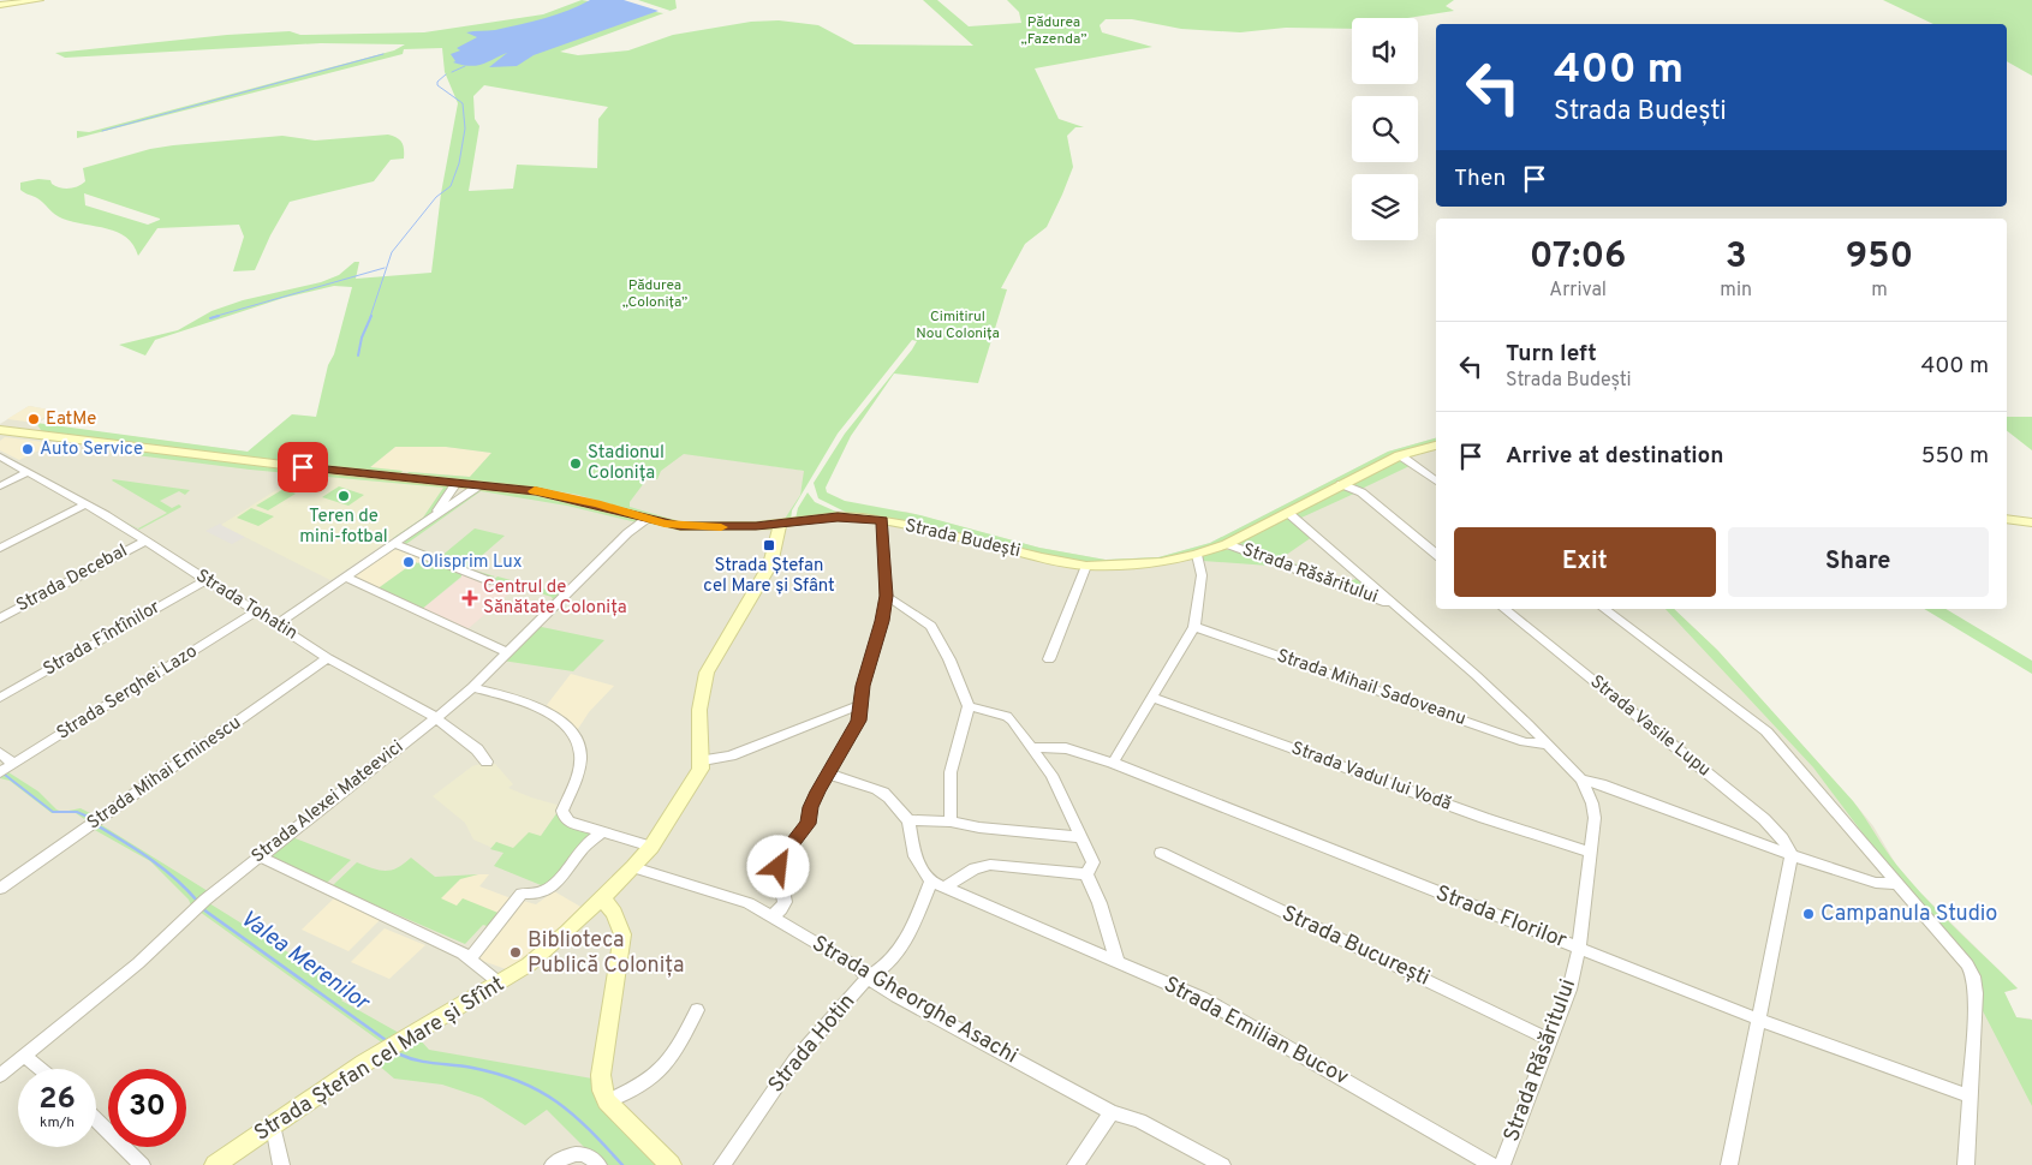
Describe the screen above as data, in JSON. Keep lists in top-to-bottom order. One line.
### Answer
{"streets":{"street":["Strada Budești","Strada Răsăritului","Strada Decebal","Strada Tohatin","Strada Fîntînilor","Strada Mihail Sadoveanu","Strada Serghei Lazo","Strada Vasile Lupu","Strada Mihai Eminescu","Strada Vadul lui Vodă","Strada Alexei Mateevici","Strada Florilor","Strada București","Strada Gheorghe Asachi","Strada Emilian Bucov","Strada Hotin","Strada Ștefan cel Mare și Sfînt"]},"crossings":[["Strada Budești","Strada Răsăritului"],["Strada Budești","Strada Alexei Mateevici"],["Strada Budești","Strada Ștefan cel Mare și Sfînt"],["Strada Răsăritului","Strada Mihail Sadoveanu"],["Strada Răsăritului","Strada Vadul lui Vodă"],["Strada Răsăritului","Strada Florilor"],["Strada Răsăritului","Strada București"],["Strada Decebal","Strada Tohatin"],["Strada Tohatin","Strada Fîntînilor"],["Strada Tohatin","Strada Serghei Lazo"],["Strada Tohatin","Strada Mihai Eminescu"],["Strada Tohatin","Strada Alexei Mateevici"],["Strada Gheorghe Asachi","Strada Hotin"],["Strada Gheorghe Asachi","Strada Ștefan cel Mare și Sfînt"],["Strada Emilian Bucov","Strada Hotin"]],"water":["Valea Merenilor"],"parks":["Pădurea „Fazenda”","Pădurea „Colonița”","Cimitirul Nou Colonița"],"places":{"other":["EatMe","Auto Service","Stadionul Colonița","Teren de mini-fotbal","Olisprim Lux","Campanula Studio","Biblioteca Publică Colonița"],"transit":["Strada Ștefan cel Mare și Sfânt"],"health":["Centrul de Sănătate Colonița"]},"page":{"turn":["400 m","Strada Budești"],"then":"Then","eta":["07:06","Arrival","3","min","950","m"],"list":[{"name":"Turn left","note":"Strada Budești","value":"400 m"},{"name":"Arrive at destination","value":"550 m"}],"buttons":["Exit","Share"],"speed":"26 km/h","limit":"30"}}
